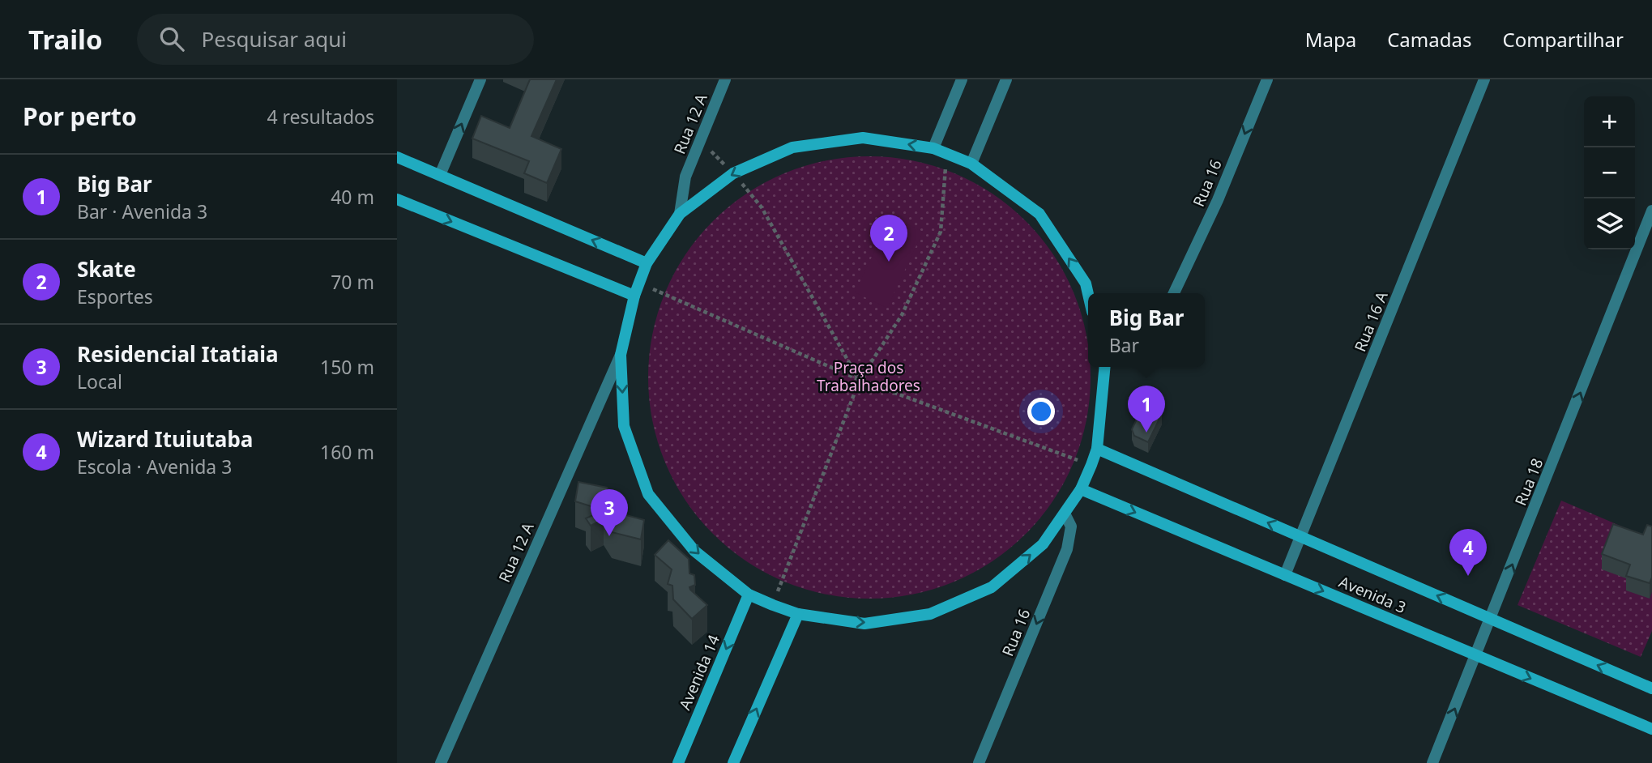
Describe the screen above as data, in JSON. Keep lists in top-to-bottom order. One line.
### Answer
{"streets":{"main road":["Avenida 3","Avenida 14"],"street":["Rua 12 A","Rua 16","Rua 16 A","Rua 18"]},"crossings":[["Rua 16 A","Avenida 3"],["Rua 18","Avenida 3"]],"one_way":["Rua 16","Rua 18"],"parks":["Praça dos Trabalhadores"],"page":{"header":"Trailo","search":"Pesquisar aqui","nav":["Mapa","Camadas","Compartilhar"],"heading":["Por perto","4 resultados"],"map_buttons":["+","−"],"list":[{"mark":"1","name":"Big Bar","note":"Bar · Avenida 3","value":"40 m"},{"mark":"2","name":"Skate","note":"Esportes","value":"70 m"},{"mark":"3","name":"Residencial Itatiaia","note":"Local","value":"150 m"},{"mark":"4","name":"Wizard Ituiutaba","note":"Escola · Avenida 3","value":"160 m"}],"pins":["2","1","3","4"],"popup":["Big Bar","Bar"]}}
